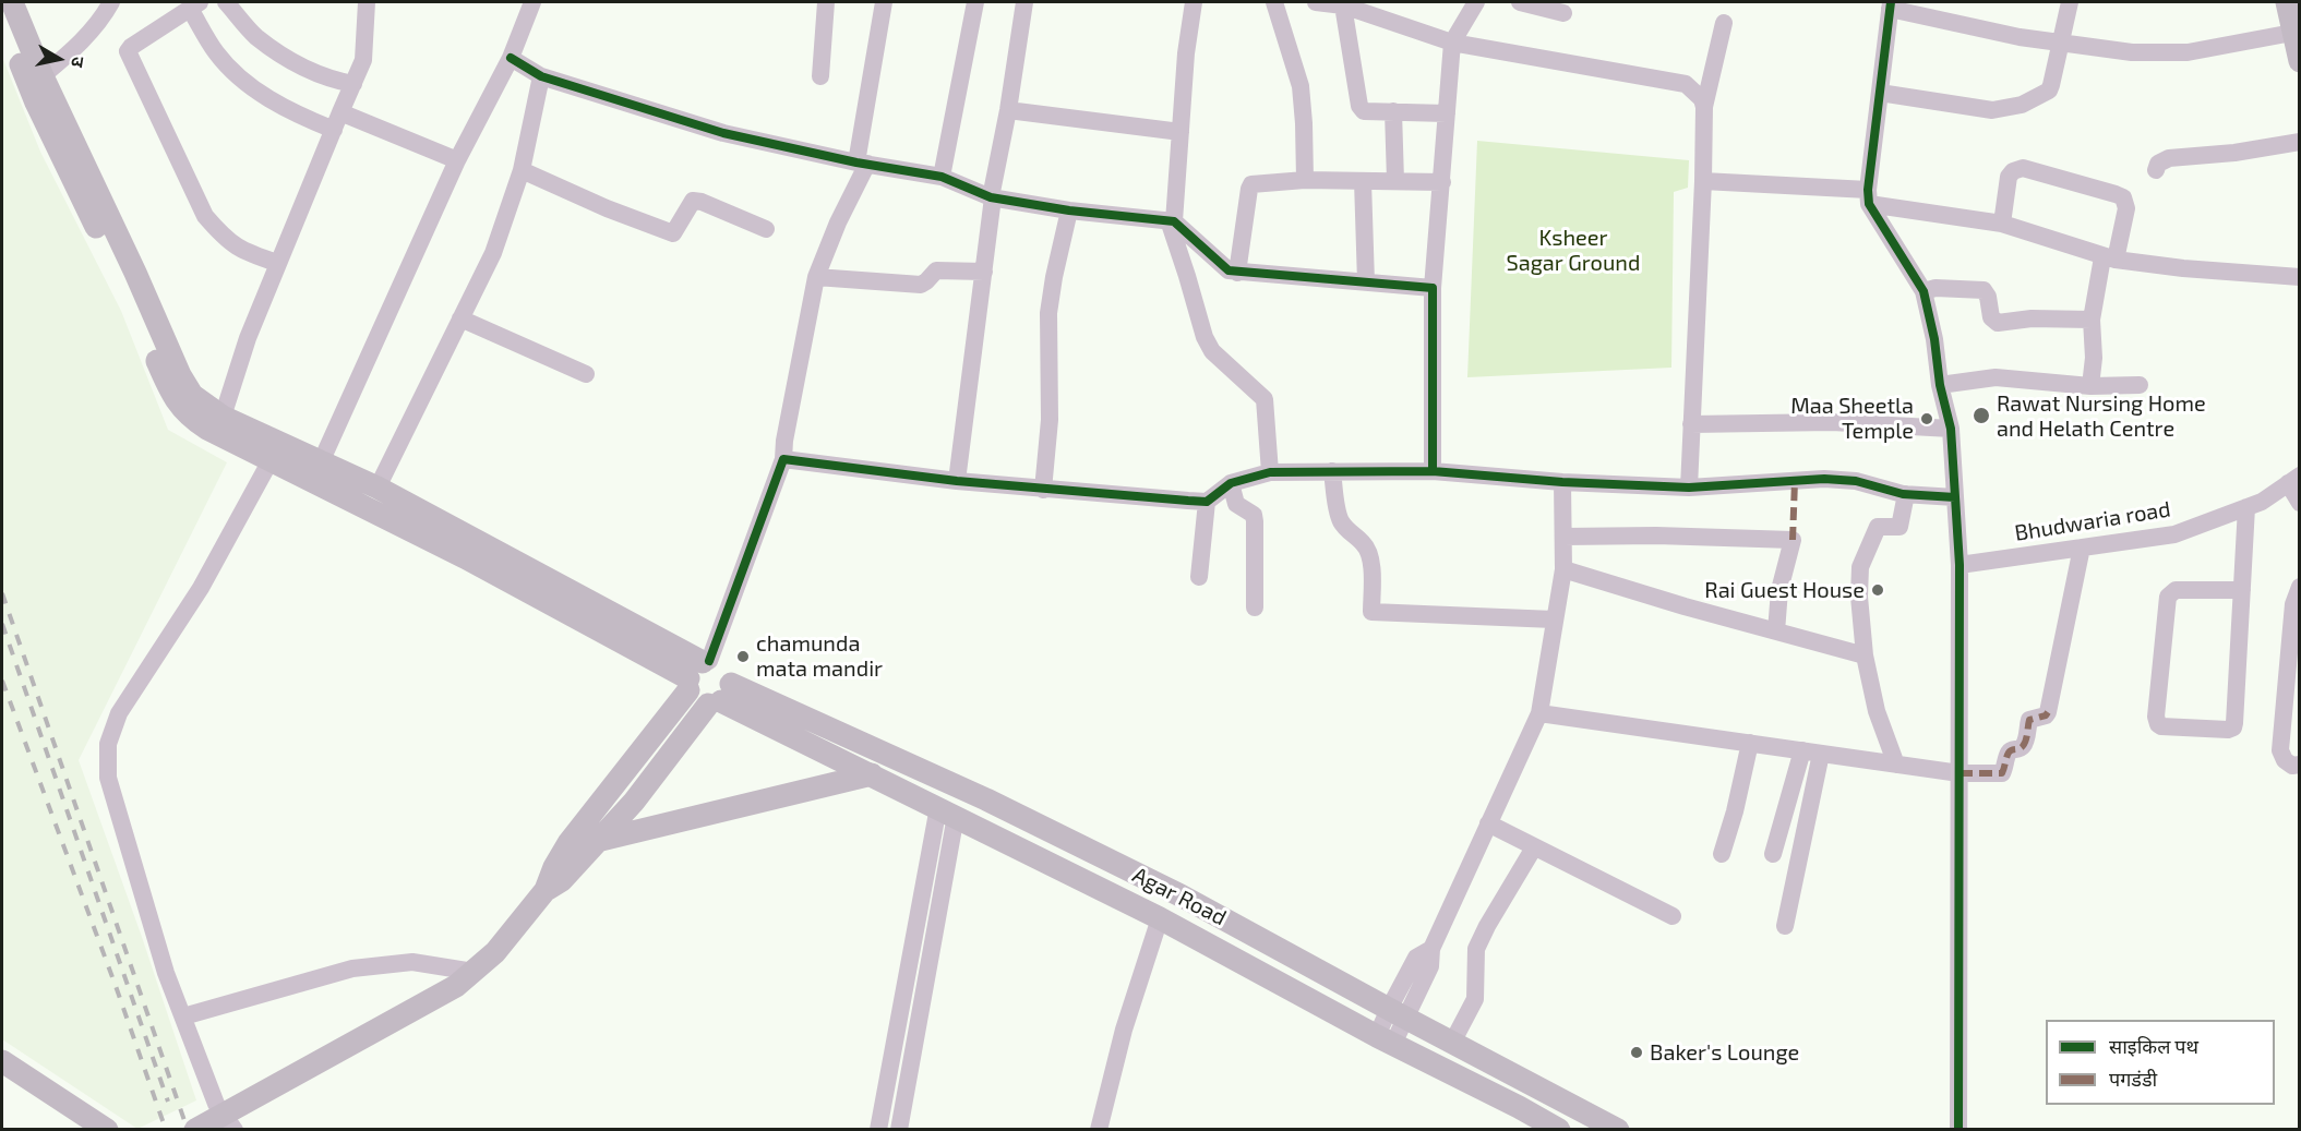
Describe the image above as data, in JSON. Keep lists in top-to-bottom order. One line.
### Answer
{"streets":{"main road":["Agar Road"],"street":["Bhudwaria road"]},"parks":["Ksheer Sagar Ground"],"places":["Rawat Nursing Home and Helath Centre","Maa Sheetla Temple","Rai Guest House","chamunda mata mandir","Baker's Lounge"],"legend":["साइकिल पथ","पगडंडी"],"north":"right"}
